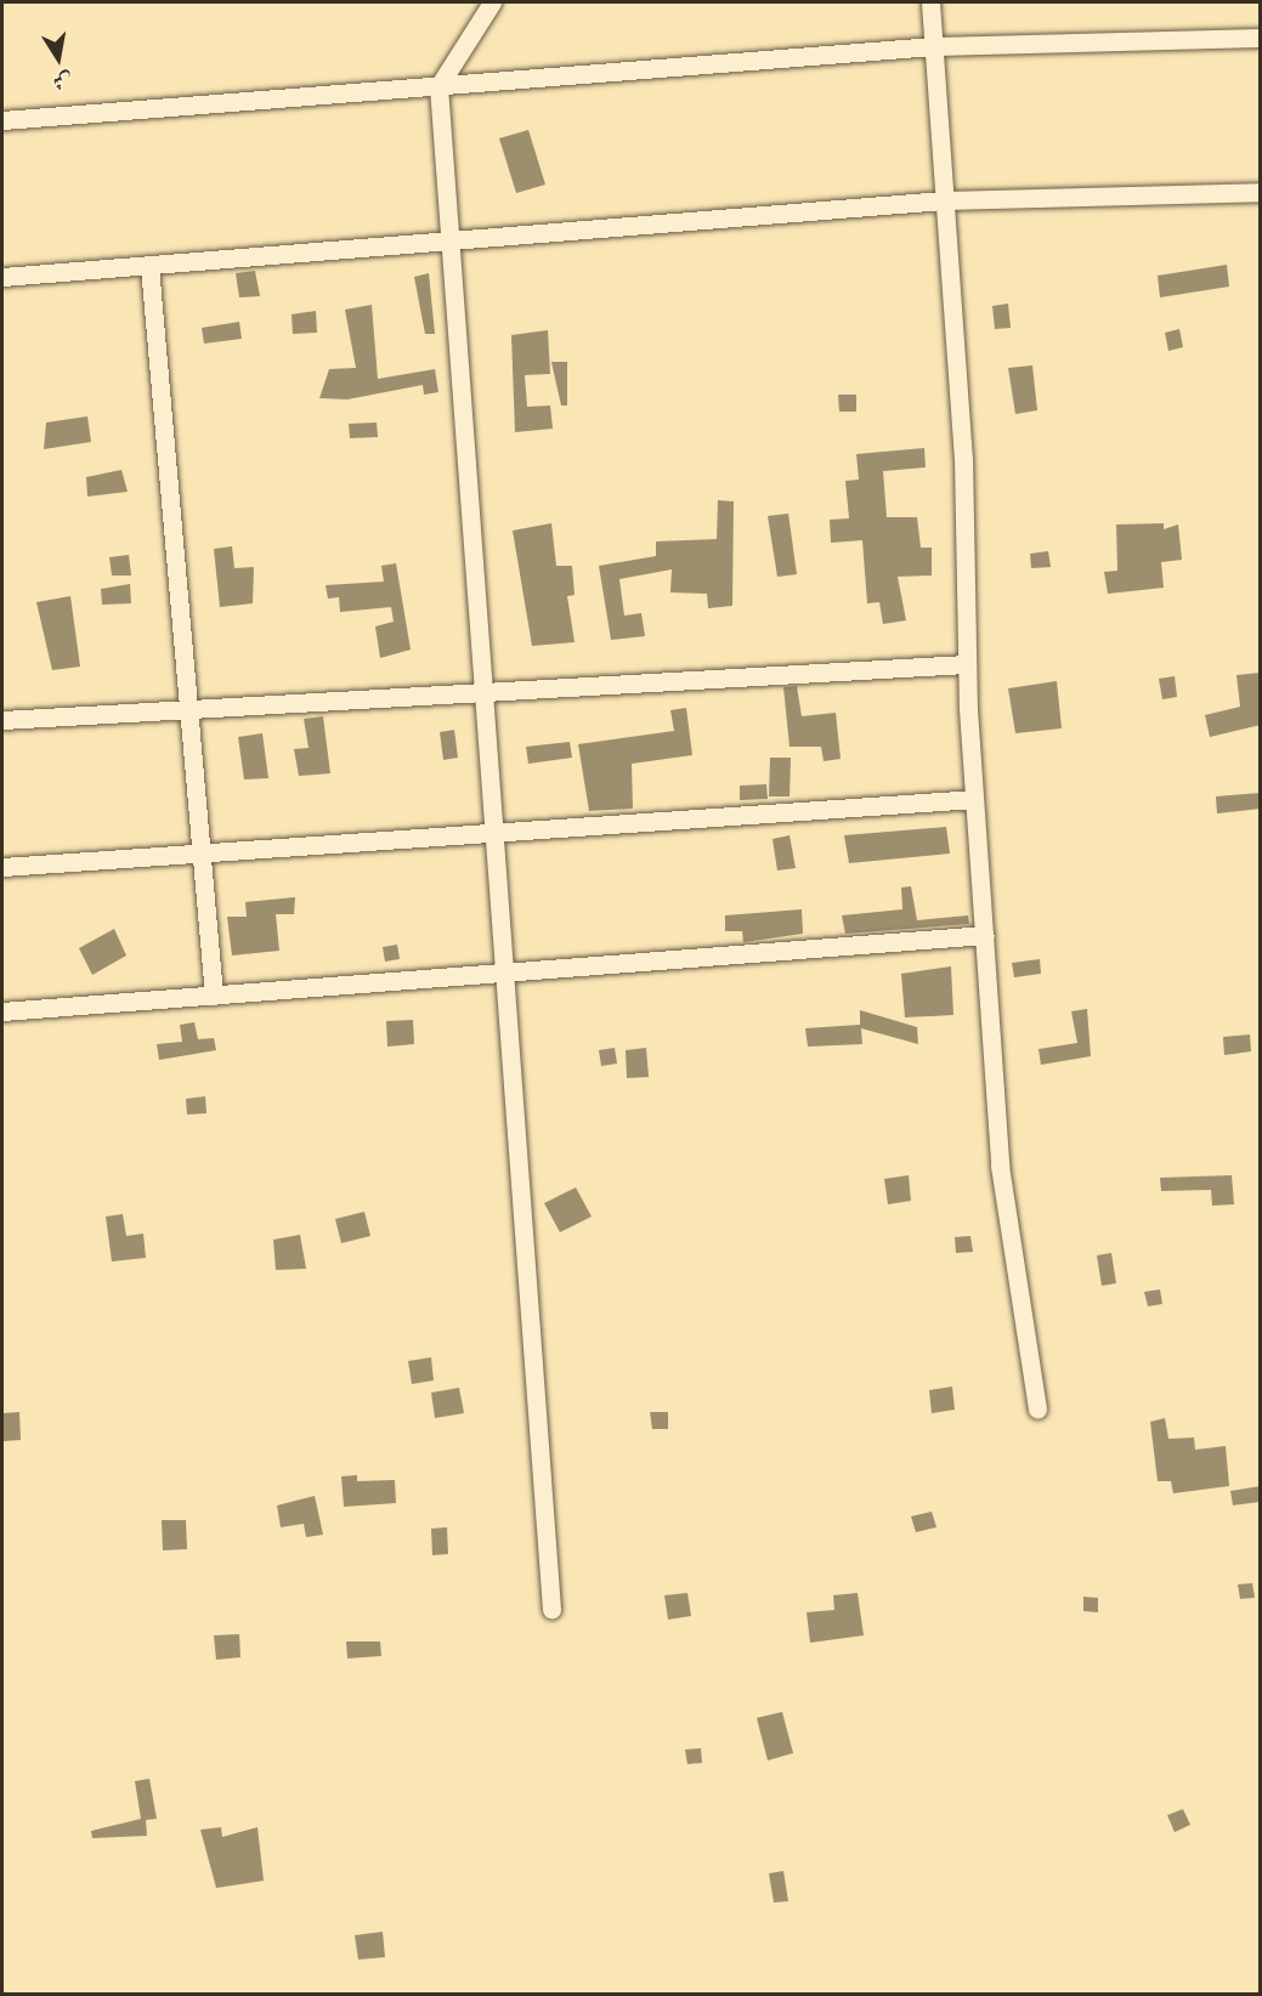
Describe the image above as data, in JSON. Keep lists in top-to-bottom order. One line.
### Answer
{"north":"bottom"}
